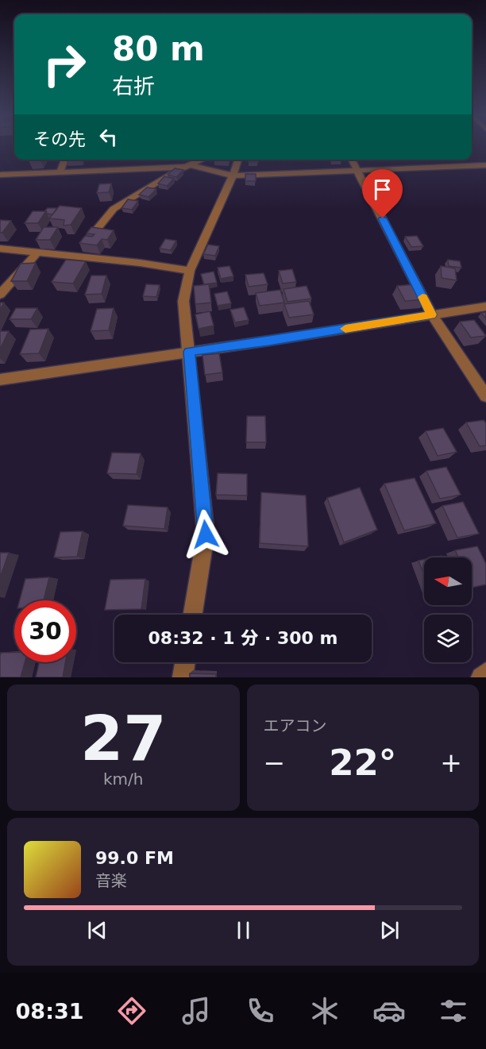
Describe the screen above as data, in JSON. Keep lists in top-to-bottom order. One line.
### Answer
{"north":"left","page":{"turn":["80 m","右折"],"then":"その先","limit":"30","trip":"08:32 · 1 分 · 300 m","tile":[["27","km/h"],"エアコン"],"heat":["−","22°","+"],"song":["99.0 FM","音楽"],"tabs":"08:31"}}
